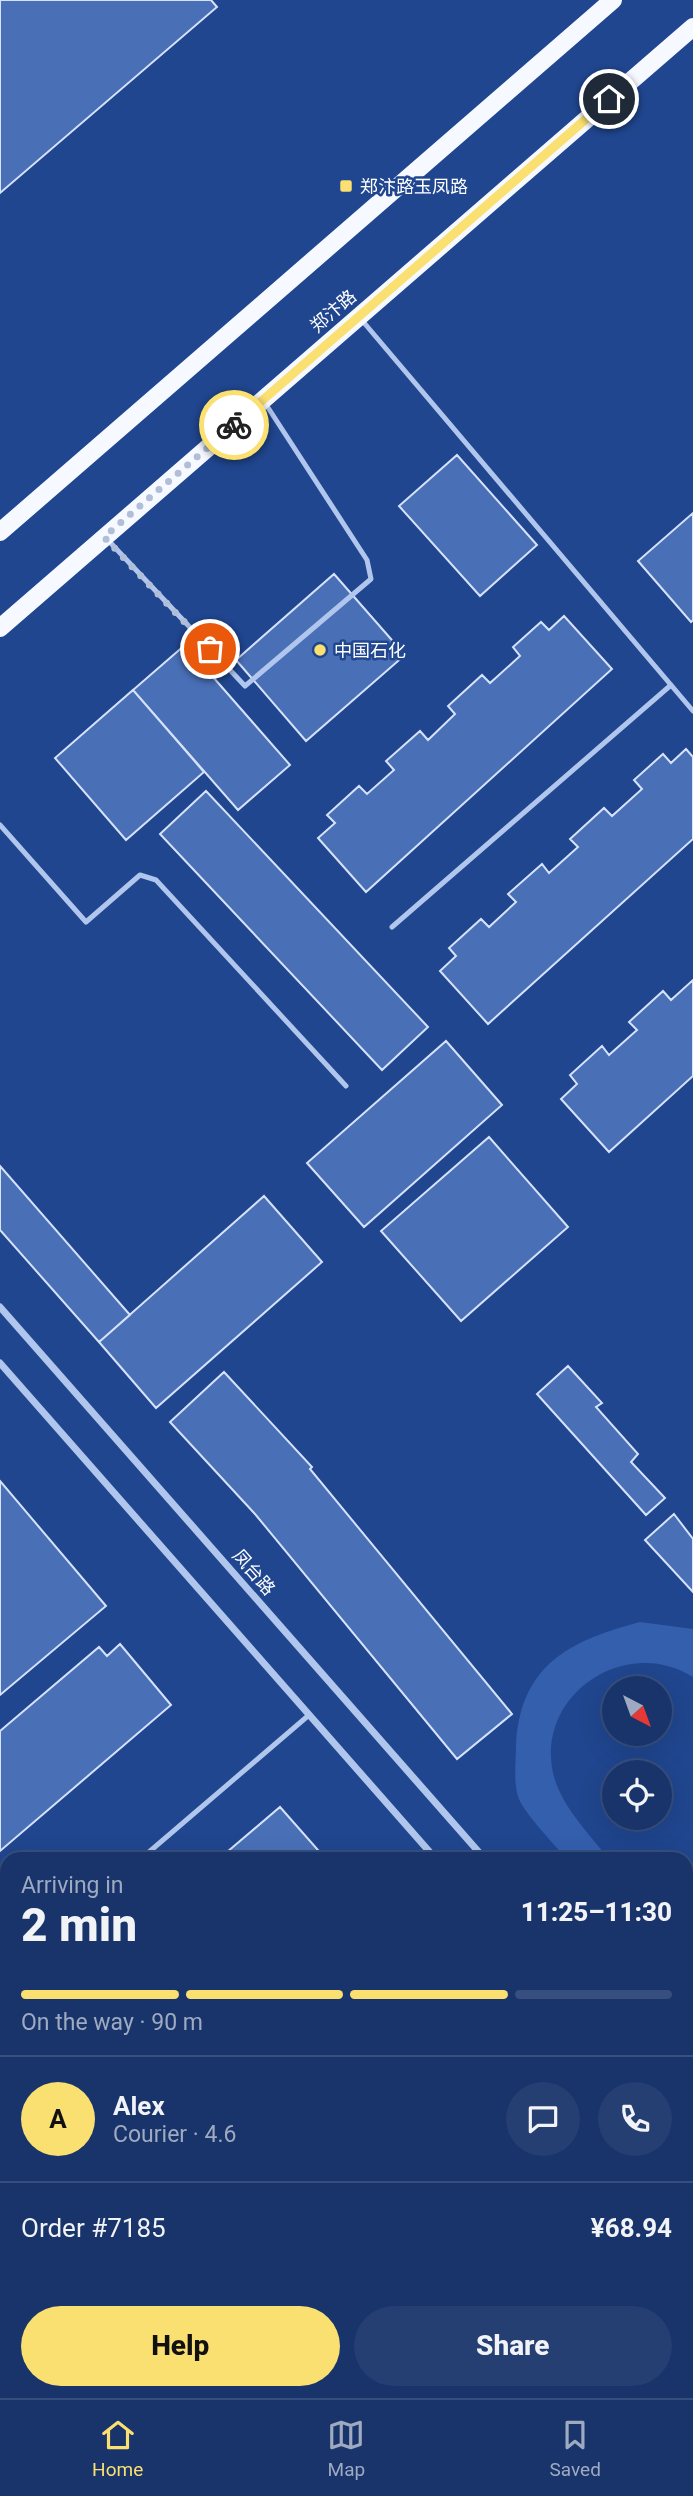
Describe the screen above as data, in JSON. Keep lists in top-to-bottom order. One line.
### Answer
{"streets":{"main road":["郑汴路"],"street":["凤台路"]},"places":{"transit":["郑汴路玉凤路"],"other":["中国石化"]},"north":"bottom right","page":{"heading":["2 min","Arriving in","11:25–11:30"],"panel":["Alex","Courier · 4.6","Order #7185","¥68.94"],"bar":"On the way · 90 m","round":"A","buttons":["Help","Share"],"tabs":["Home","Map","Saved"]}}
